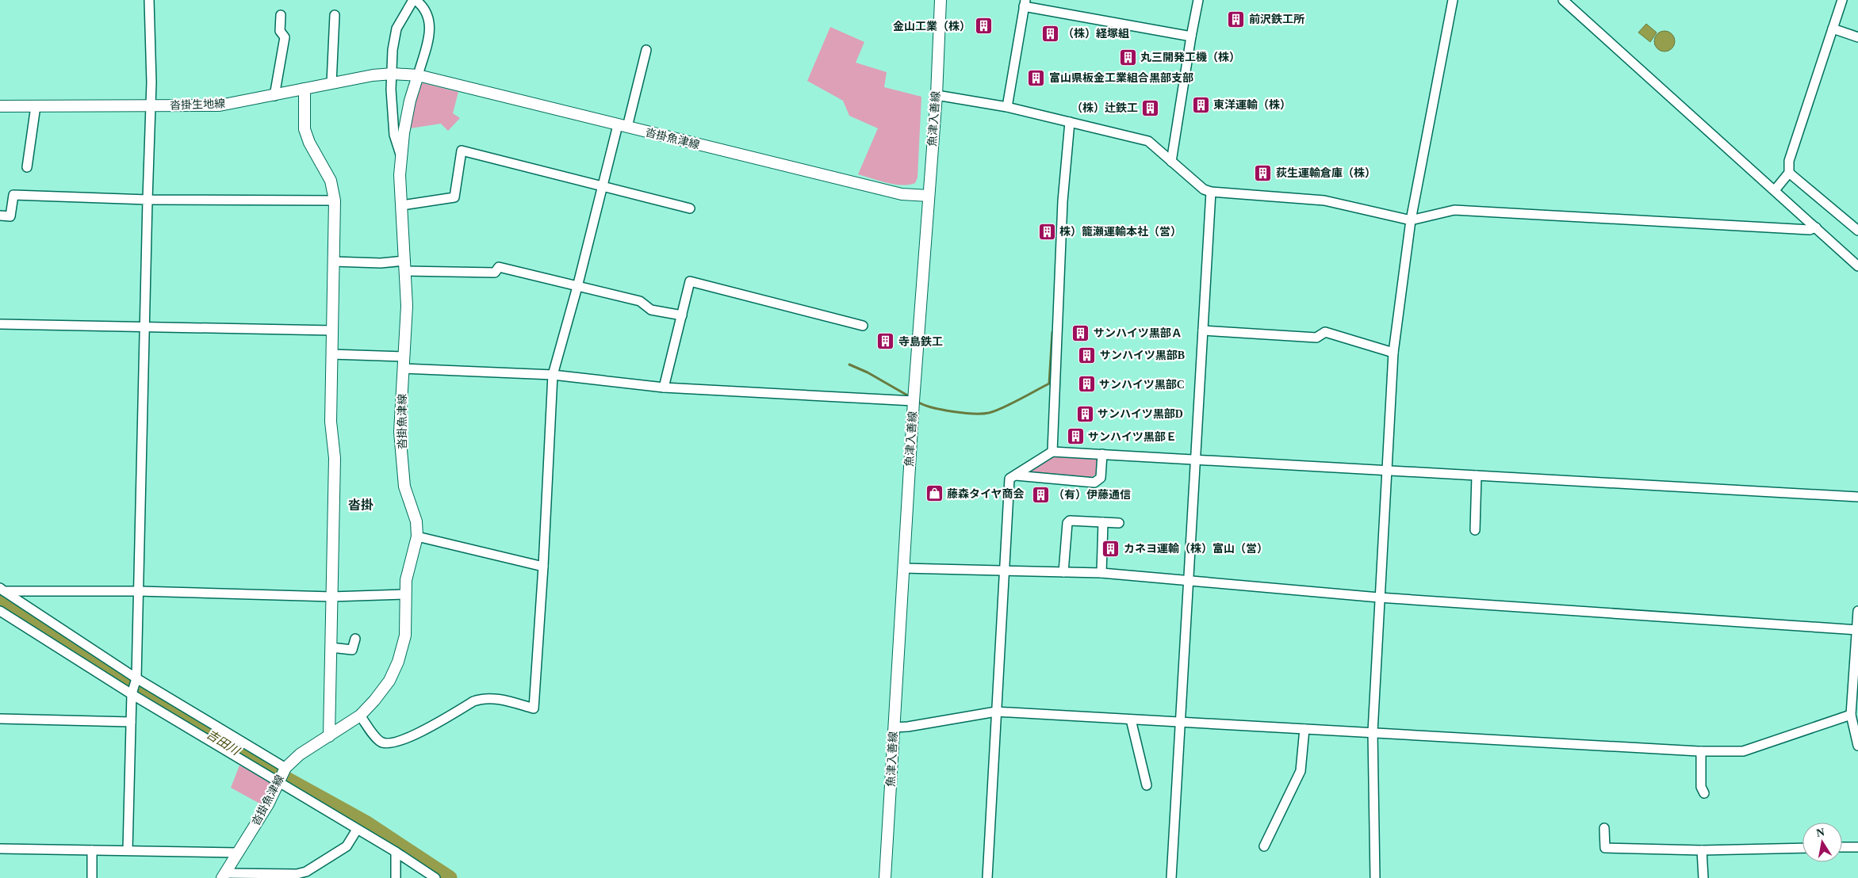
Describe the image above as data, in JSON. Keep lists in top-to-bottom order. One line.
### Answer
{"streets":{"main road":["沓掛生地線","魚津入善線","沓掛魚津線"]},"crossings":[["沓掛生地線","沓掛魚津線"],["魚津入善線","沓掛魚津線"]],"districts":["沓掛"],"water":["吉田川"],"places":{"building":["前沢鉄工所","金山工業（株）","（株）経塚組","丸三開発工機（株）","富山県板金工業組合黒部支部","東洋運輸（株）","（株）辻鉄工","荻生運輸倉庫（株）","株）籠瀬運輸本社（営）","サンハイツ黒部Ａ","寺島鉄工","サンハイツ黒部B","サンハイツ黒部C","サンハイツ黒部D","サンハイツ黒部Ｅ","（有）伊藤通信","カネヨ運輸（株）富山（営）"],"shop":["藤森タイヤ商会"]},"north":"top"}
